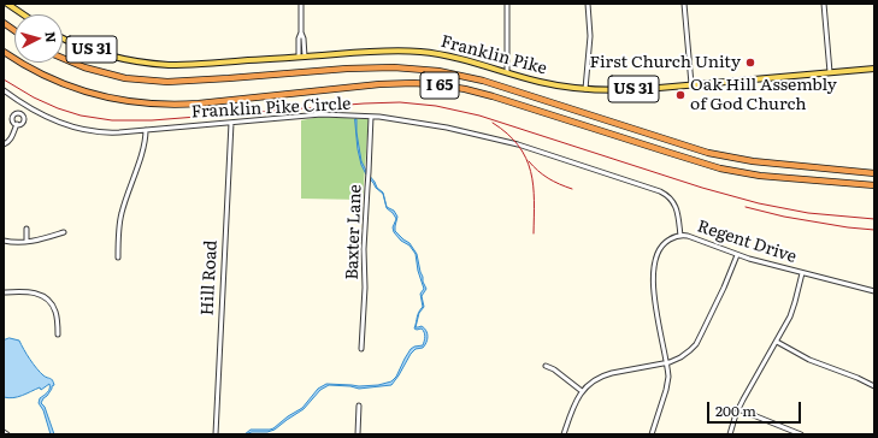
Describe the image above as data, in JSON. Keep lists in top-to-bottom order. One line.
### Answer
{"streets":{"highway":["I 65"],"main road":["US 31","Franklin Pike"],"street":["Franklin Pike Circle","Baxter Lane","Regent Drive","Hill Road"]},"crossings":[["Franklin Pike Circle","Baxter Lane"],["Franklin Pike Circle","Regent Drive"],["Franklin Pike Circle","Hill Road"]],"places":["First Church Unity","Oak Hill Assembly of God Church"],"scale_bar":"200 m","north":"right"}
